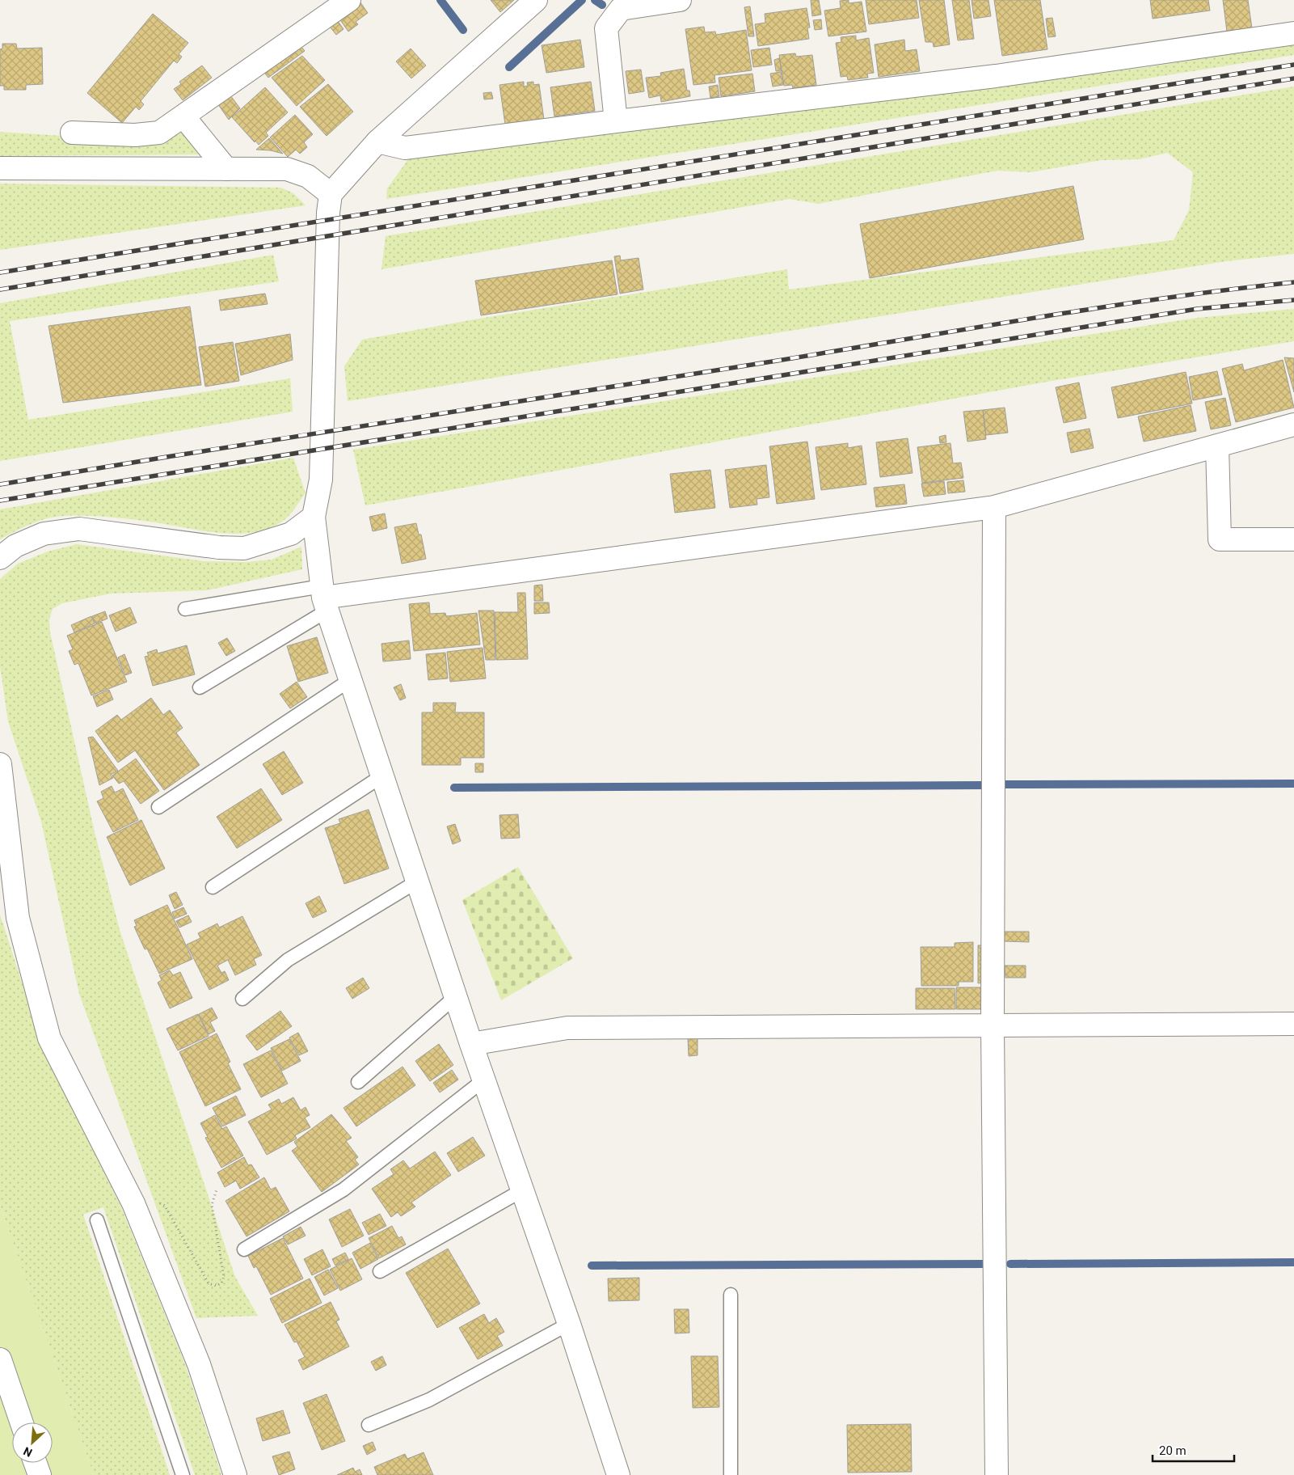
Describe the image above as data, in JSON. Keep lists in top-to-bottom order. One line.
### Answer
{"scale_bar":"20 m","north":"bottom left"}
